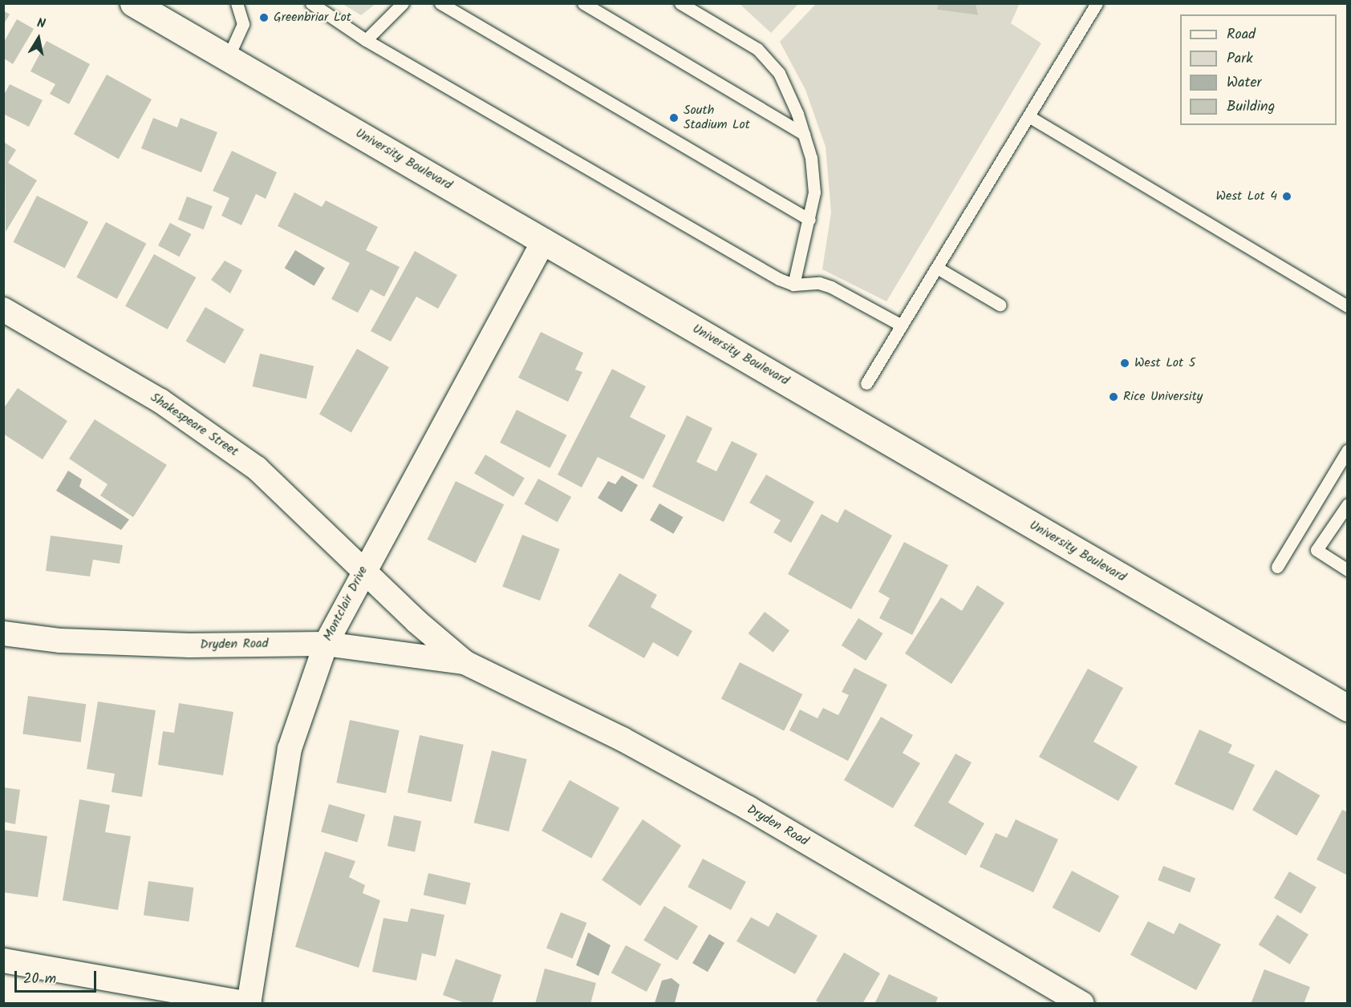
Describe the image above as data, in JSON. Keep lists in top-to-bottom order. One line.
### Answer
{"streets":{"main road":["University Boulevard"],"street":["Shakespeare Street","Montclair Drive","Dryden Road"]},"crossings":[["University Boulevard","Montclair Drive"],["Shakespeare Street","Montclair Drive"],["Shakespeare Street","Dryden Road"],["Montclair Drive","Dryden Road"]],"places":["Greenbriar Lot","South Stadium Lot","West Lot 4","West Lot 5","Rice University"],"legend":["Road","Park","Water","Building"],"scale_bar":"20 m","north":"top"}
